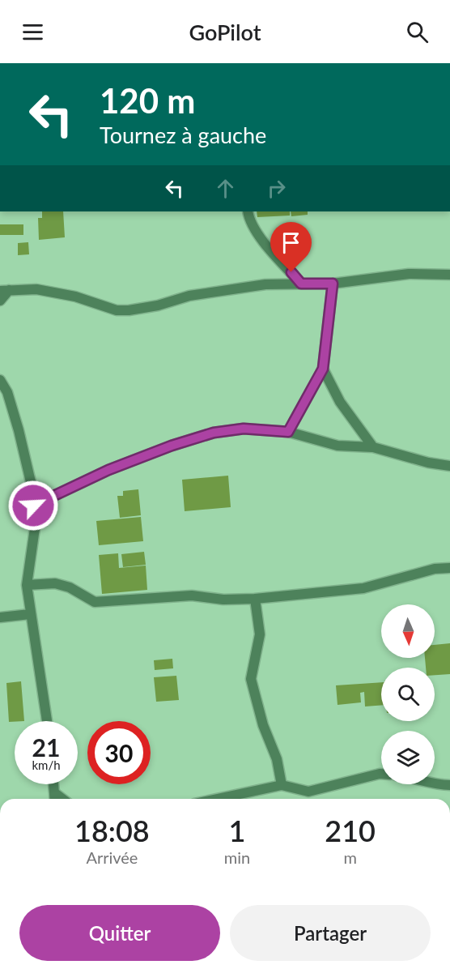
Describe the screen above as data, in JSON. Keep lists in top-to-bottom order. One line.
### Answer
{"north":"bottom","page":{"header":"GoPilot","turn":["120 m","Tournez à gauche"],"speed":"21 km/h","limit":"30","eta":["18:08","Arrivée","1","min","210","m"],"buttons":["Quitter","Partager"]}}
